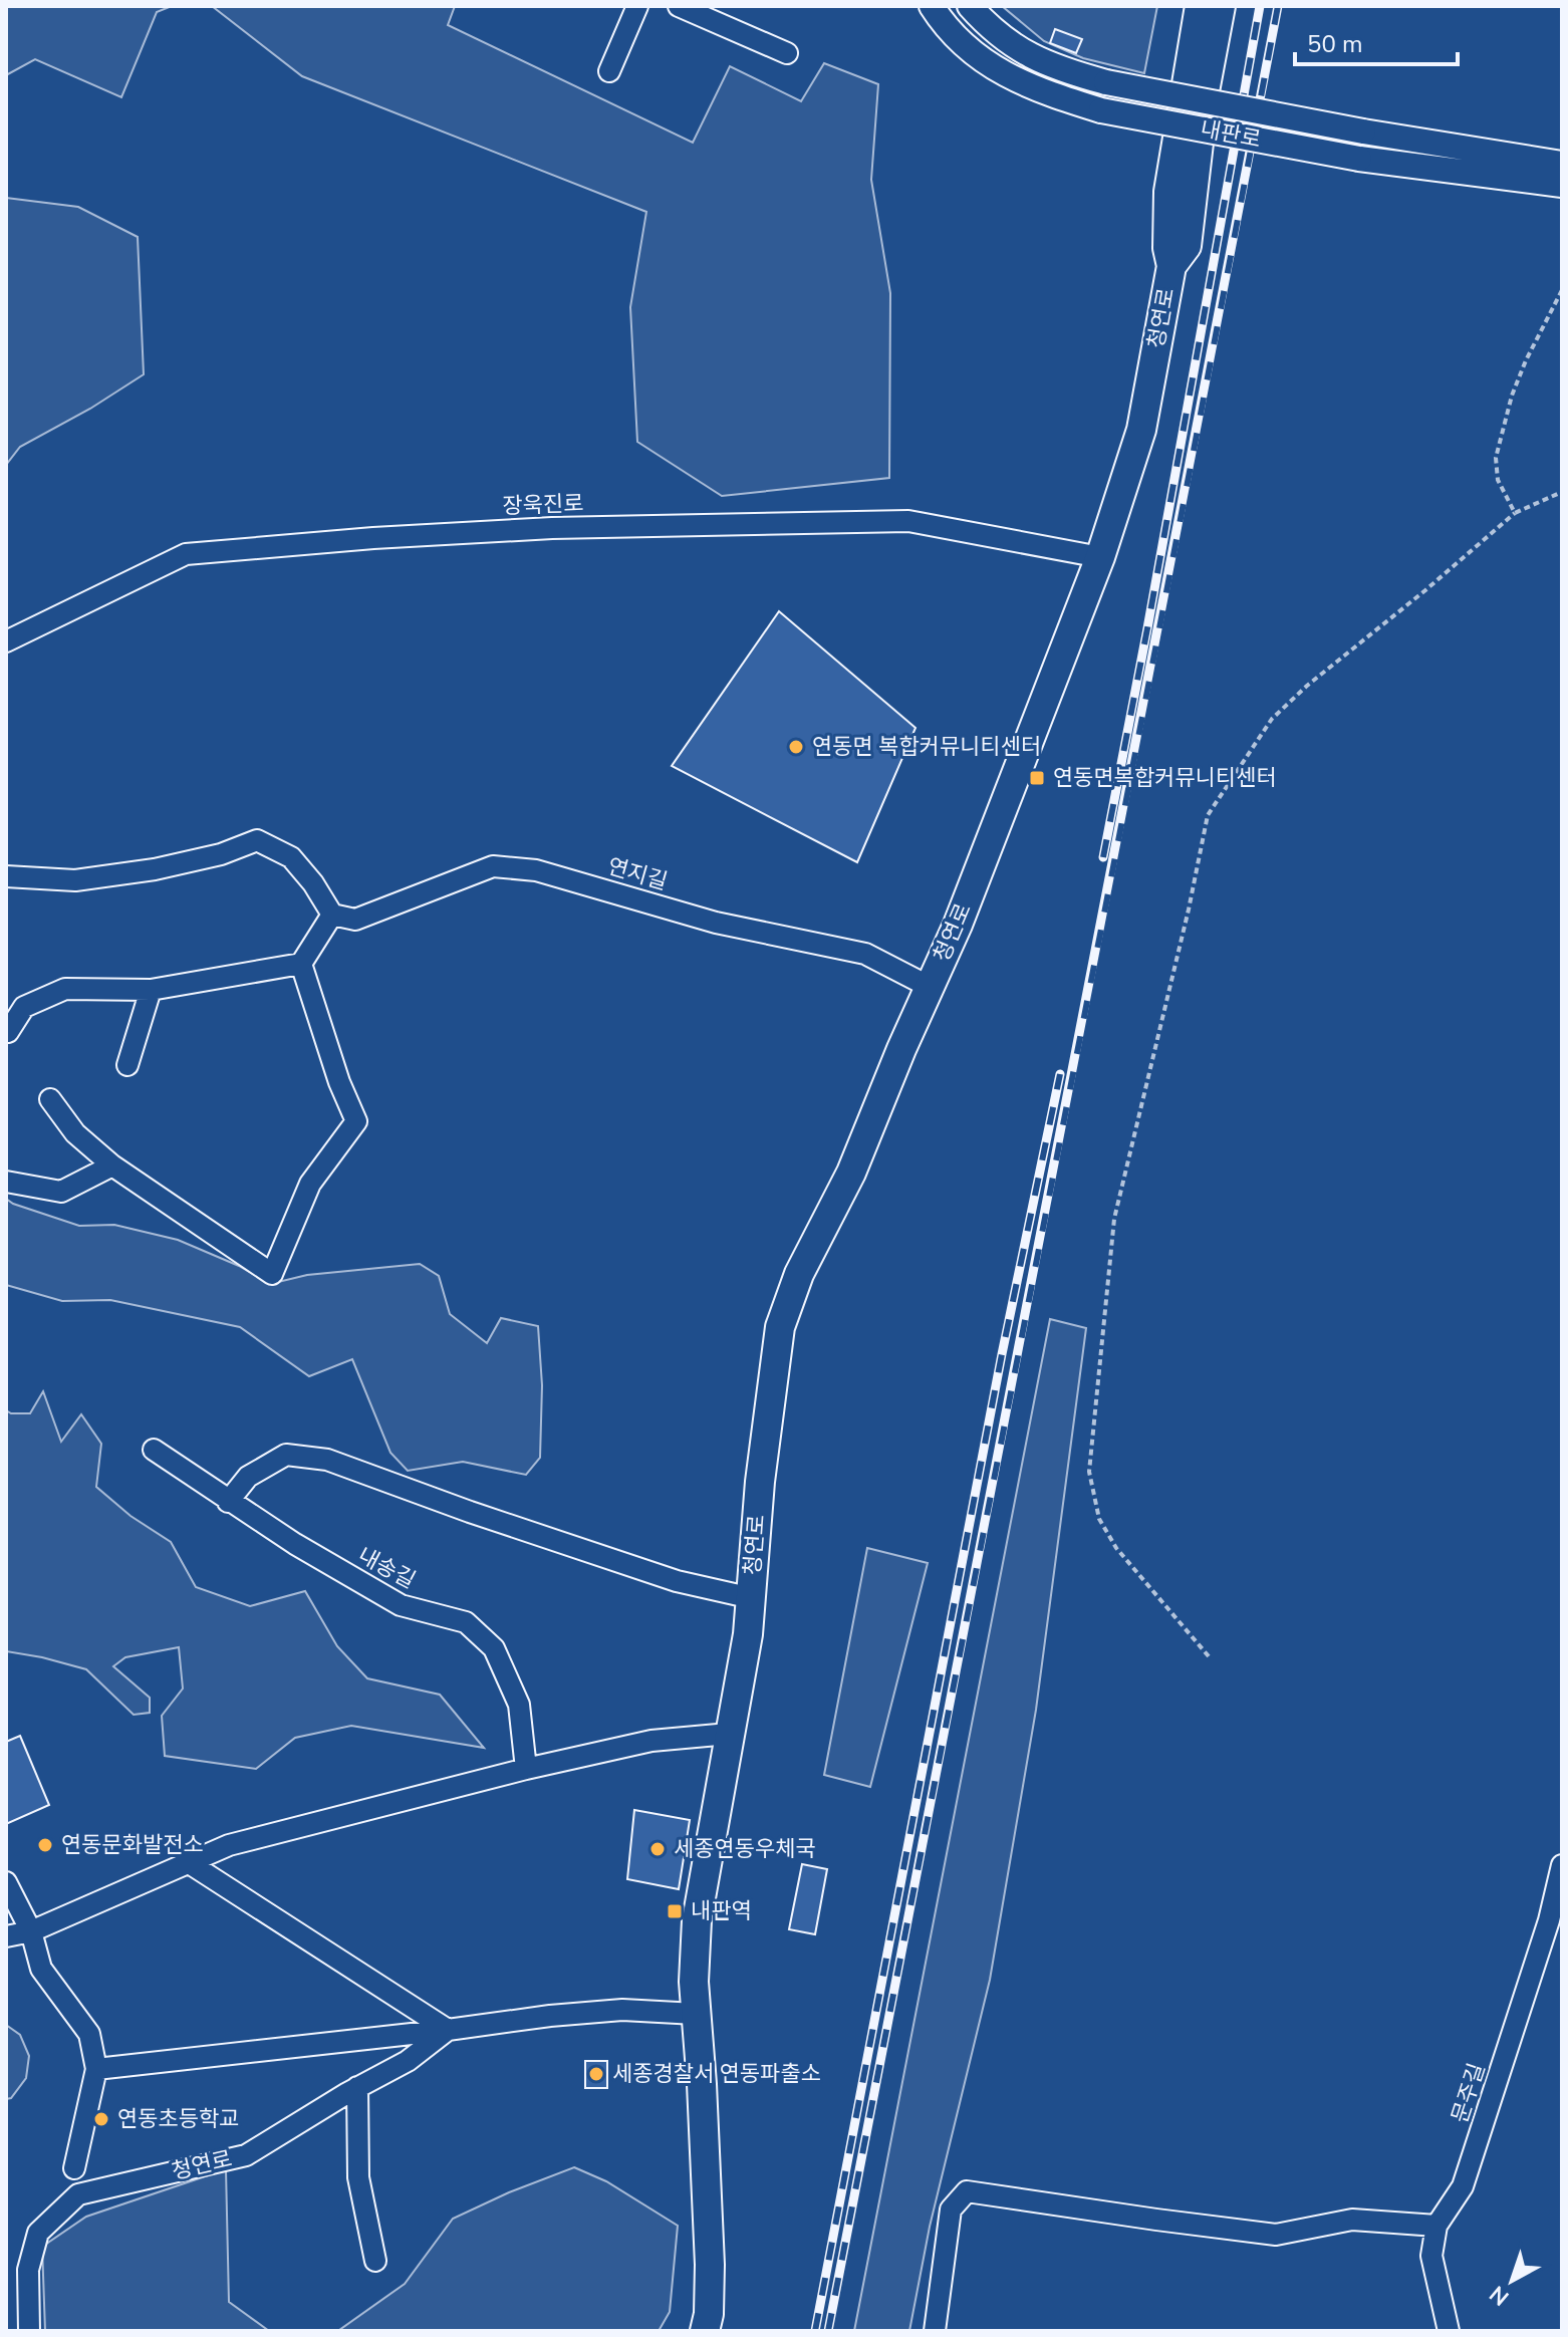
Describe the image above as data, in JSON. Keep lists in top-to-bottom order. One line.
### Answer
{"streets":{"main road":["청연로"],"street":["내판로","장욱진로","연지길","내송길","문주길"]},"crossings":[["청연로","장욱진로"],["청연로","연지길"],["청연로","내송길"]],"places":{"other":["연동면 복합커뮤니티센터","연동문화발전소","세종연동우체국","세종경찰서 연동파출소","연동초등학교"],"transit":["연동면복합커뮤니티센터","내판역"]},"scale_bar":"50 m","north":"bottom left"}
